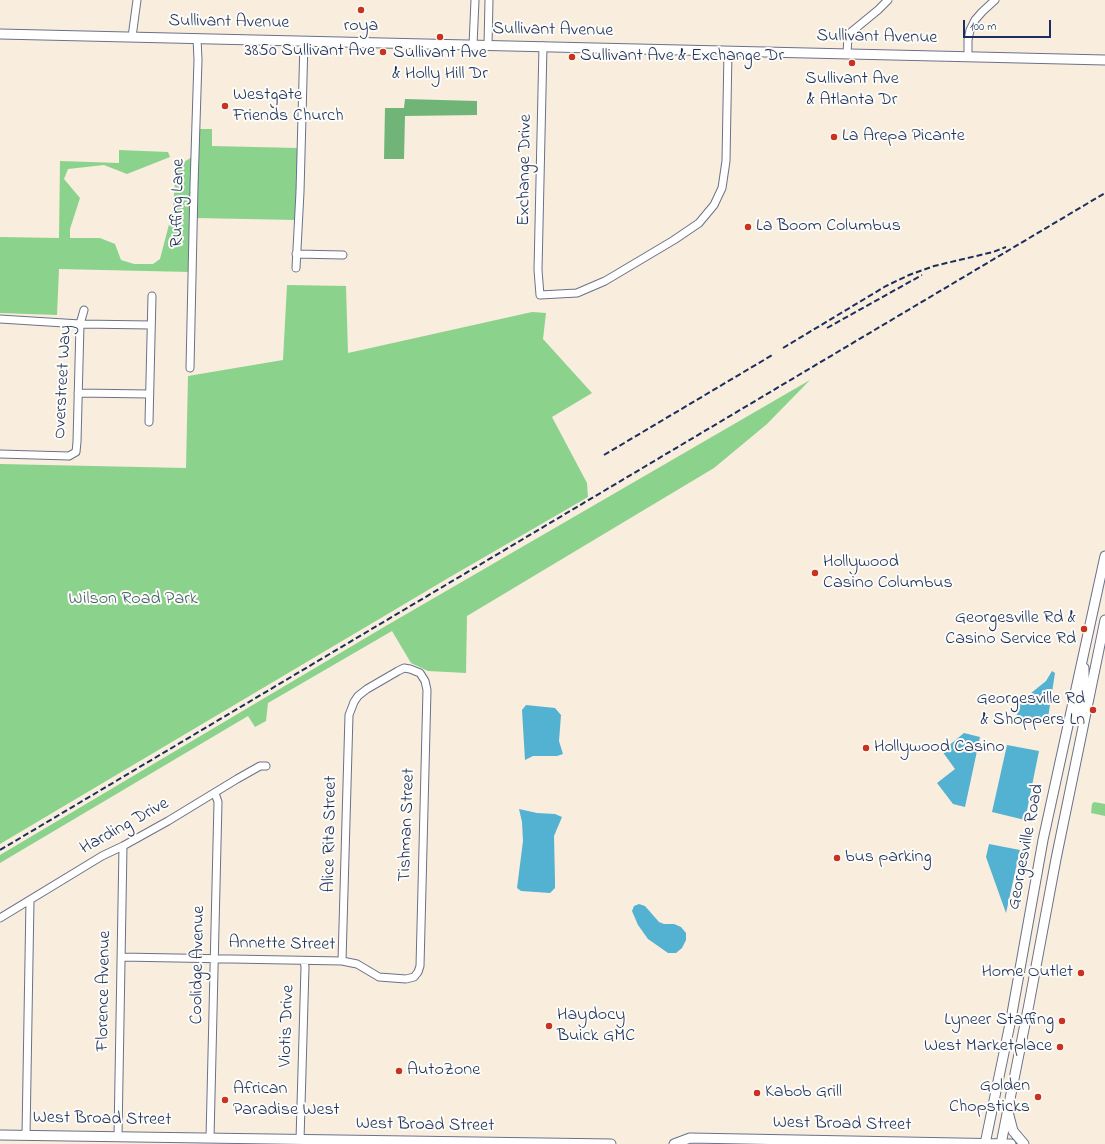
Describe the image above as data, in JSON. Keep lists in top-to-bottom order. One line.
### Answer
{"streets":{"main road":["Sullivant Avenue","Georgesville Road","West Broad Street"],"street":["Exchange Drive","Ruffing Lane","Overstreet Way","Tishman Street","Harding Drive","Alice Rita Street","Annette Street","Coolidge Avenue","Florence Avenue","Viotis Drive"]},"crossings":[["Sullivant Avenue","Exchange Drive"],["Sullivant Avenue","Ruffing Lane"],["Tishman Street","Alice Rita Street"],["Tishman Street","Annette Street"],["Harding Drive","Coolidge Avenue"],["Harding Drive","Florence Avenue"],["Alice Rita Street","Annette Street"],["Georgesville Road","West Broad Street"],["Annette Street","Coolidge Avenue"],["Annette Street","Florence Avenue"],["Annette Street","Viotis Drive"],["Coolidge Avenue","West Broad Street"],["Florence Avenue","West Broad Street"],["Viotis Drive","West Broad Street"]],"parks":["Wilson Road Park"],"places":["roya","Sullivant Ave & Holly Hill Dr","3850 Sullivant Ave","Sullivant Ave & Exchange Dr","Sullivant Ave & Atlanta Dr","Westgate Friends Church","La Arepa Picante","La Boom Columbus","Hollywood Casino Columbus","Georgesville Rd & Casino Service Rd","Georgesville Rd & Shoppers Ln","Hollywood Casino","bus parking","Home Outlet","Lyneer Staffing","Haydocy Buick GMC","West Marketplace","AutoZone","Kabob Grill","Golden Chopsticks","African Paradise West"],"scale_bar":"100 m"}
